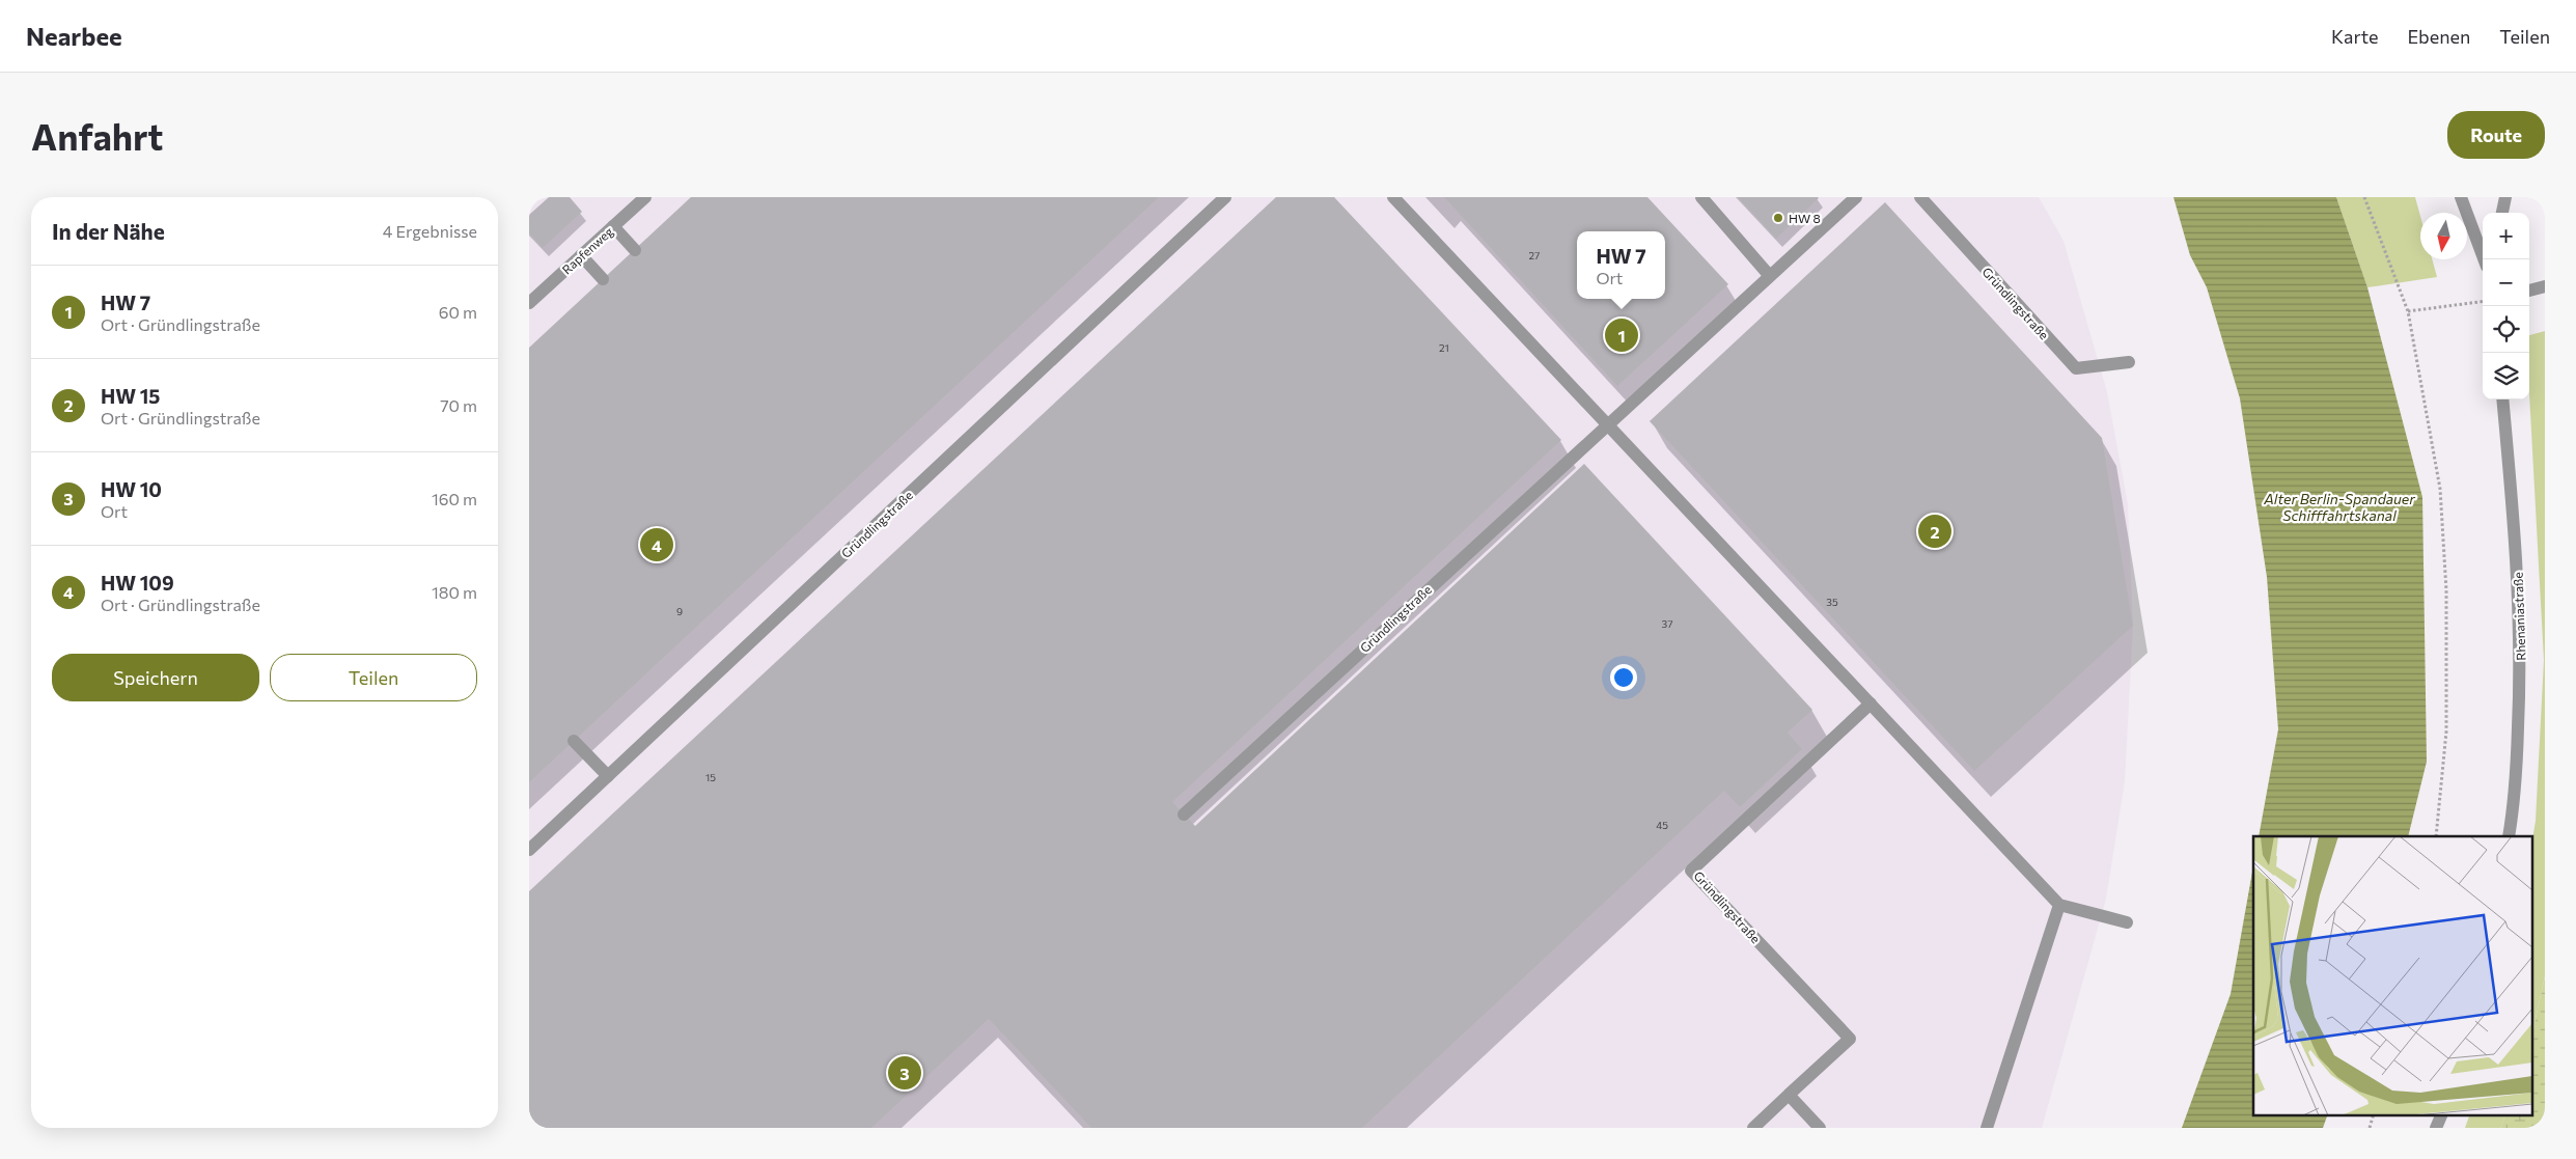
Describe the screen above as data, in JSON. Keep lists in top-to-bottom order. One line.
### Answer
{"streets":{"street":["Rapfenweg","Gründlingstraße","Rhenaniastraße"]},"water":["Alter Berlin-Spandauer Schifffahrtskanal"],"places":["HW 8"],"house_numbers":["27","21","35","9","37","15","45"],"north":"bottom","page":{"header":"Nearbee","nav":["Karte","Ebenen","Teilen"],"buttons":["Route",["Speichern","Teilen"]],"title":"Anfahrt","heading":["In der Nähe","4 Ergebnisse"],"map_buttons":["+","−"],"popup":["HW 7","Ort"],"list":[{"mark":"1","name":"HW 7","note":"Ort · Gründlingstraße","value":"60 m"},{"mark":"2","name":"HW 15","note":"Ort · Gründlingstraße","value":"70 m"},{"mark":"3","name":"HW 10","note":"Ort","value":"160 m"},{"mark":"4","name":"HW 109","note":"Ort · Gründlingstraße","value":"180 m"}],"pins":["1","2","4","3"]}}
